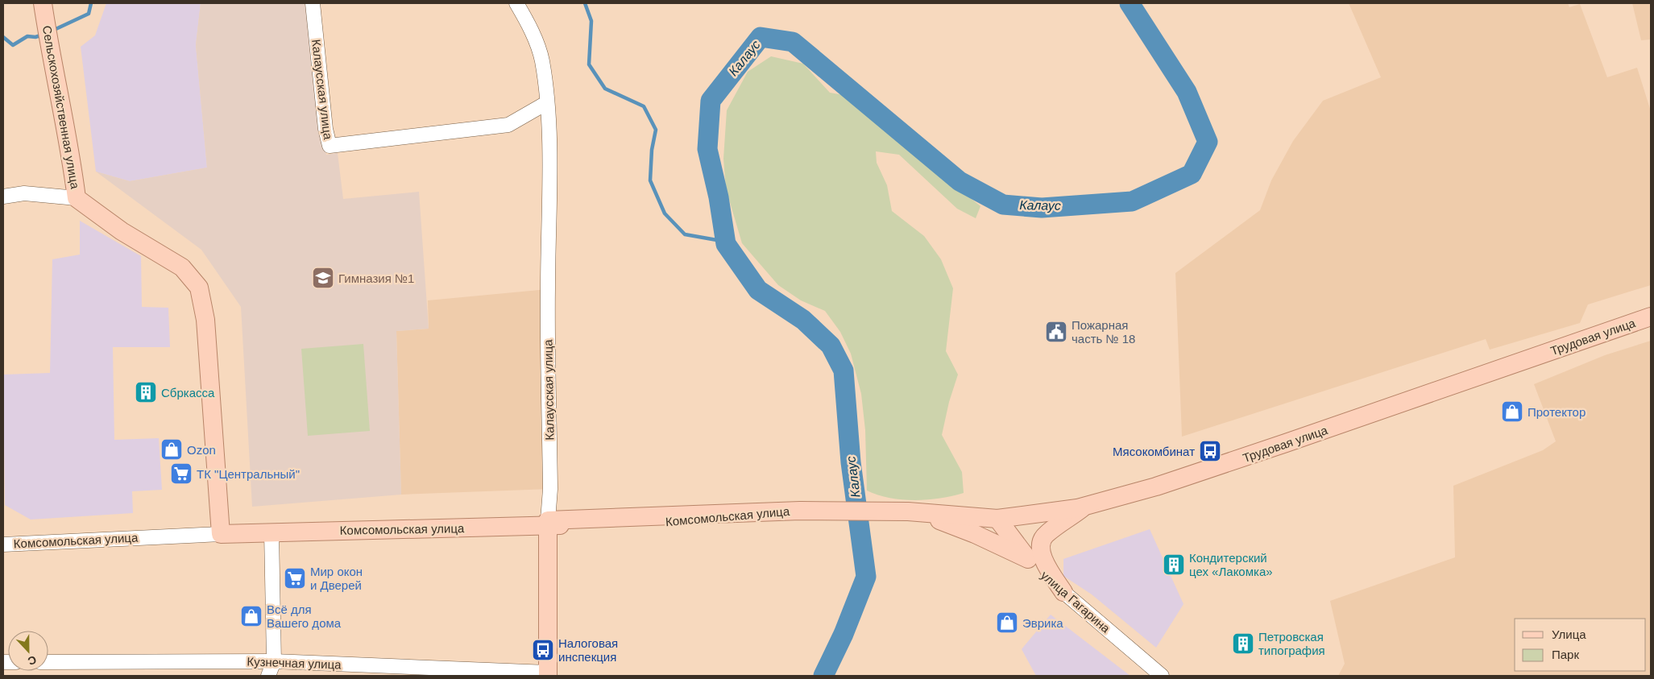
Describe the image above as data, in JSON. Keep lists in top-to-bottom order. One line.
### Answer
{"streets":{"main road":["Калаусская улица","Сельскохозяйственная улица","Трудовая улица","Комсомольская улица","улица Гагарина"],"street":["Кузнечная улица"]},"crossings":[["Калаусская улица","Комсомольская улица"],["Калаусская улица","Кузнечная улица"],["Сельскохозяйственная улица","Комсомольская улица"],["Трудовая улица","Комсомольская улица"],["Трудовая улица","улица Гагарина"]],"water":["Калаус"],"places":{"school or university":["Гимназия №1"],"public building":["Пожарная часть № 18"],"building":["Сбркасса","Кондитерский цех «Лакомка»","Петровская типография"],"shop":["Протектор","Ozon","Всё для Вашего дома","Эврика"],"bus stop":["Мясокомбинат","Налоговая инспекция"],"supermarket":["ТК \"Центральный\"","Мир окон и Дверей"]},"legend":["Улица","Парк"],"north":"bottom"}
